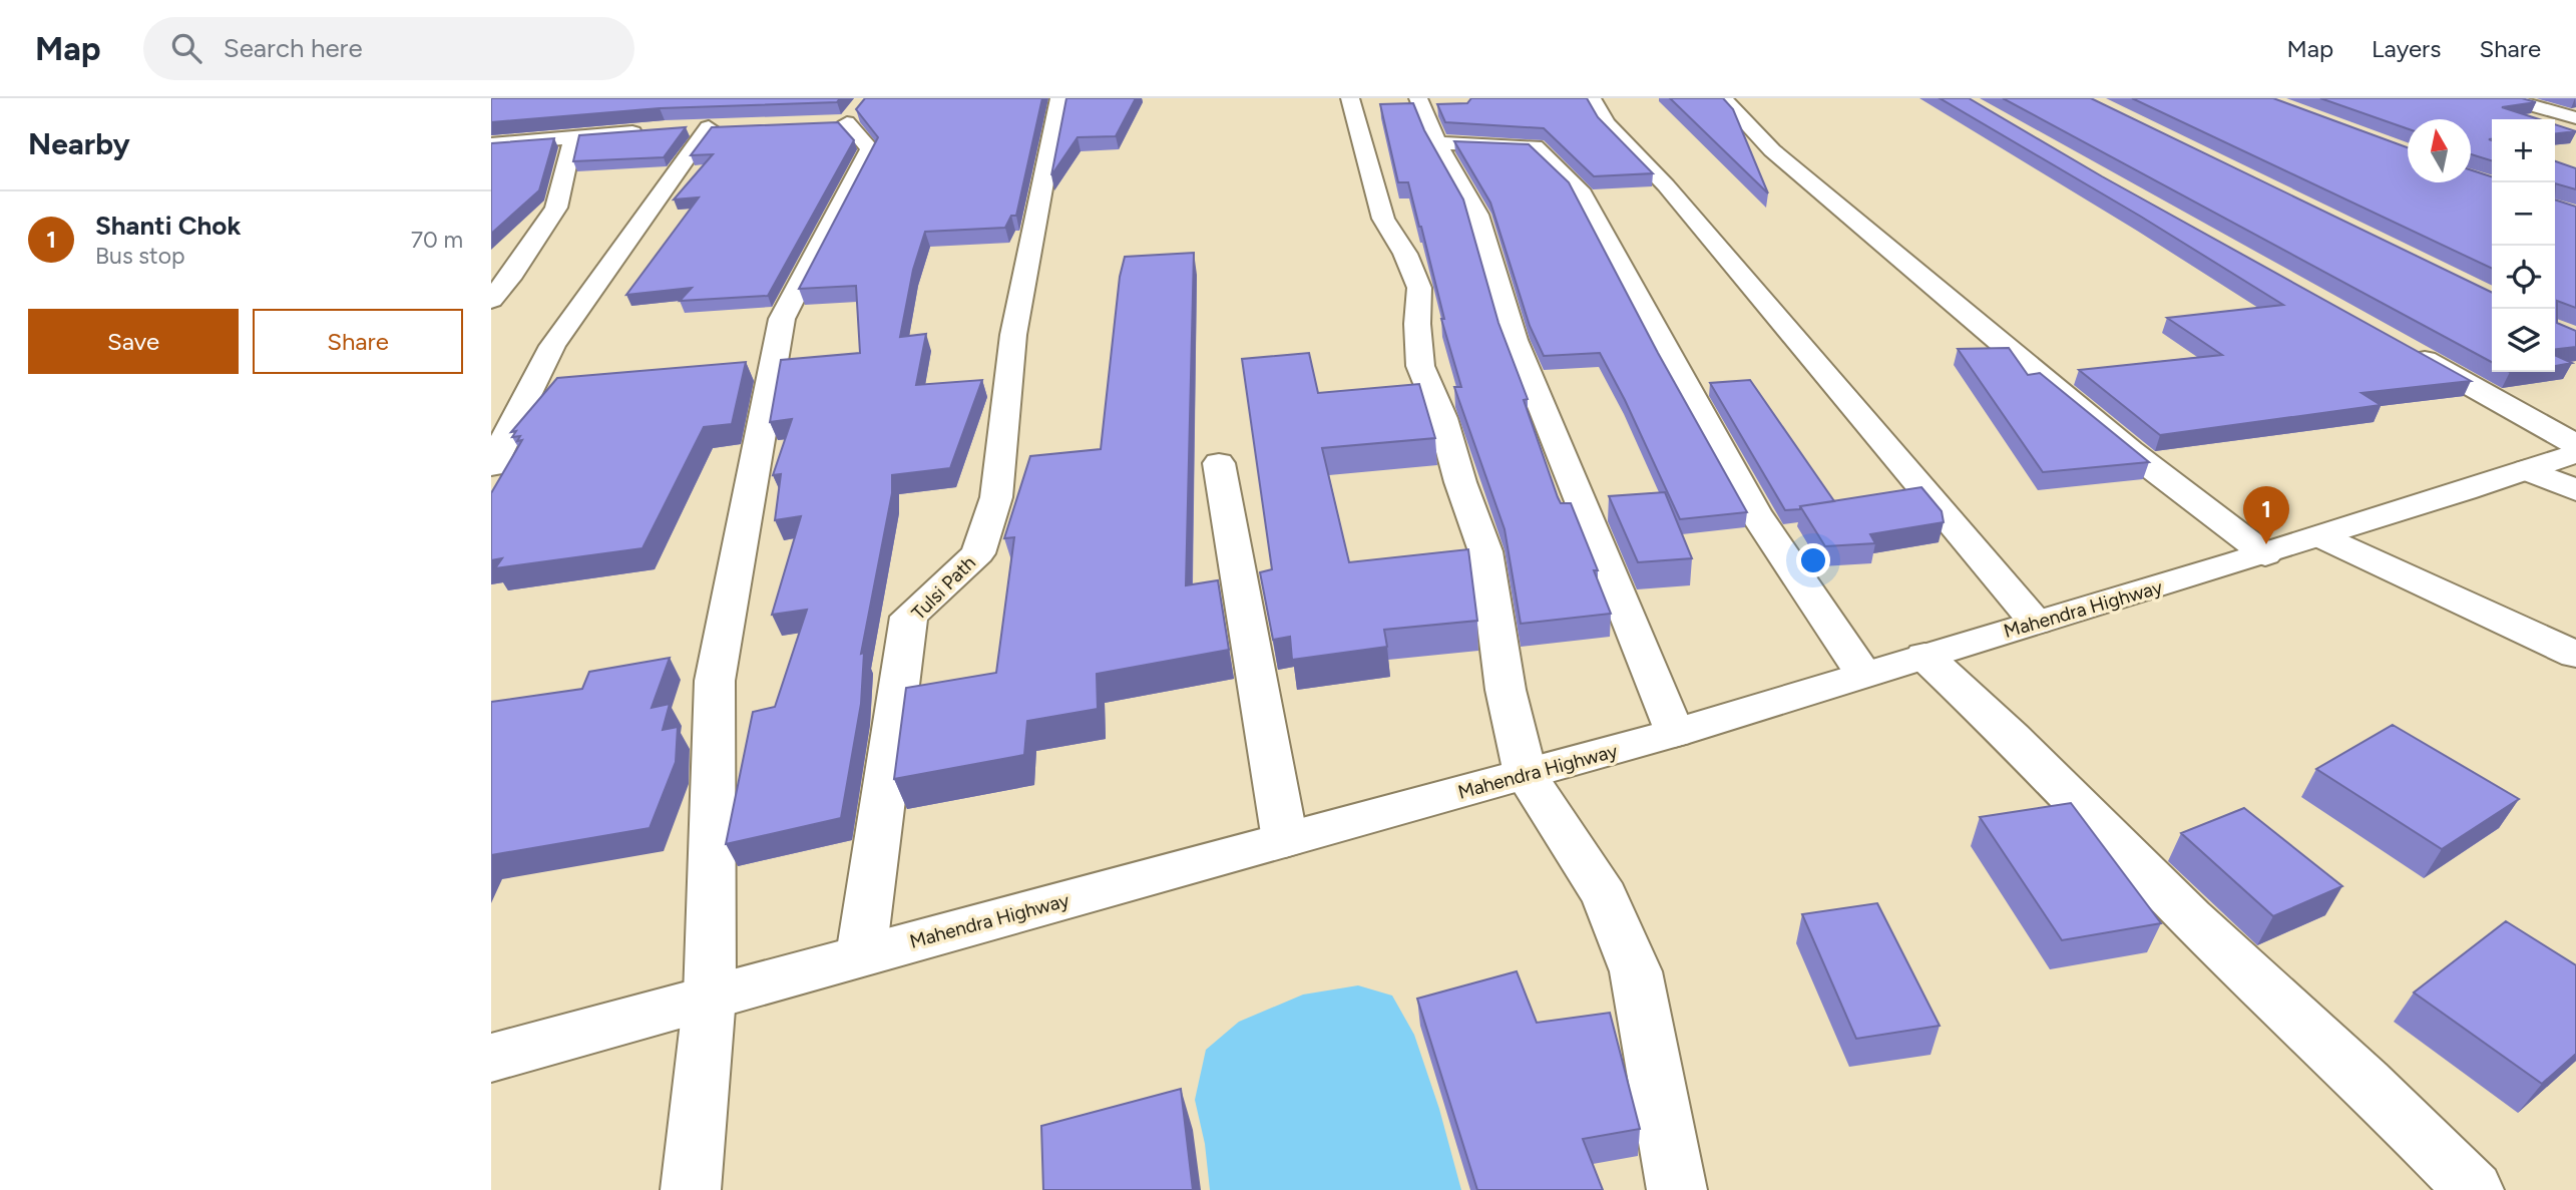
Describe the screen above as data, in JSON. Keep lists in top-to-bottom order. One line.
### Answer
{"streets":{"main road":["Tulsi Path","Mahendra Highway"]},"crossings":[["Tulsi Path","Mahendra Highway"]],"north":"top","page":{"header":"Map","search":"Search here","nav":["Map","Layers","Share"],"heading":"Nearby","map_buttons":["+","−"],"list":[{"mark":"1","name":"Shanti Chok","note":"Bus stop","value":"70 m"}],"buttons":["Save","Share"],"pins":"1"}}
